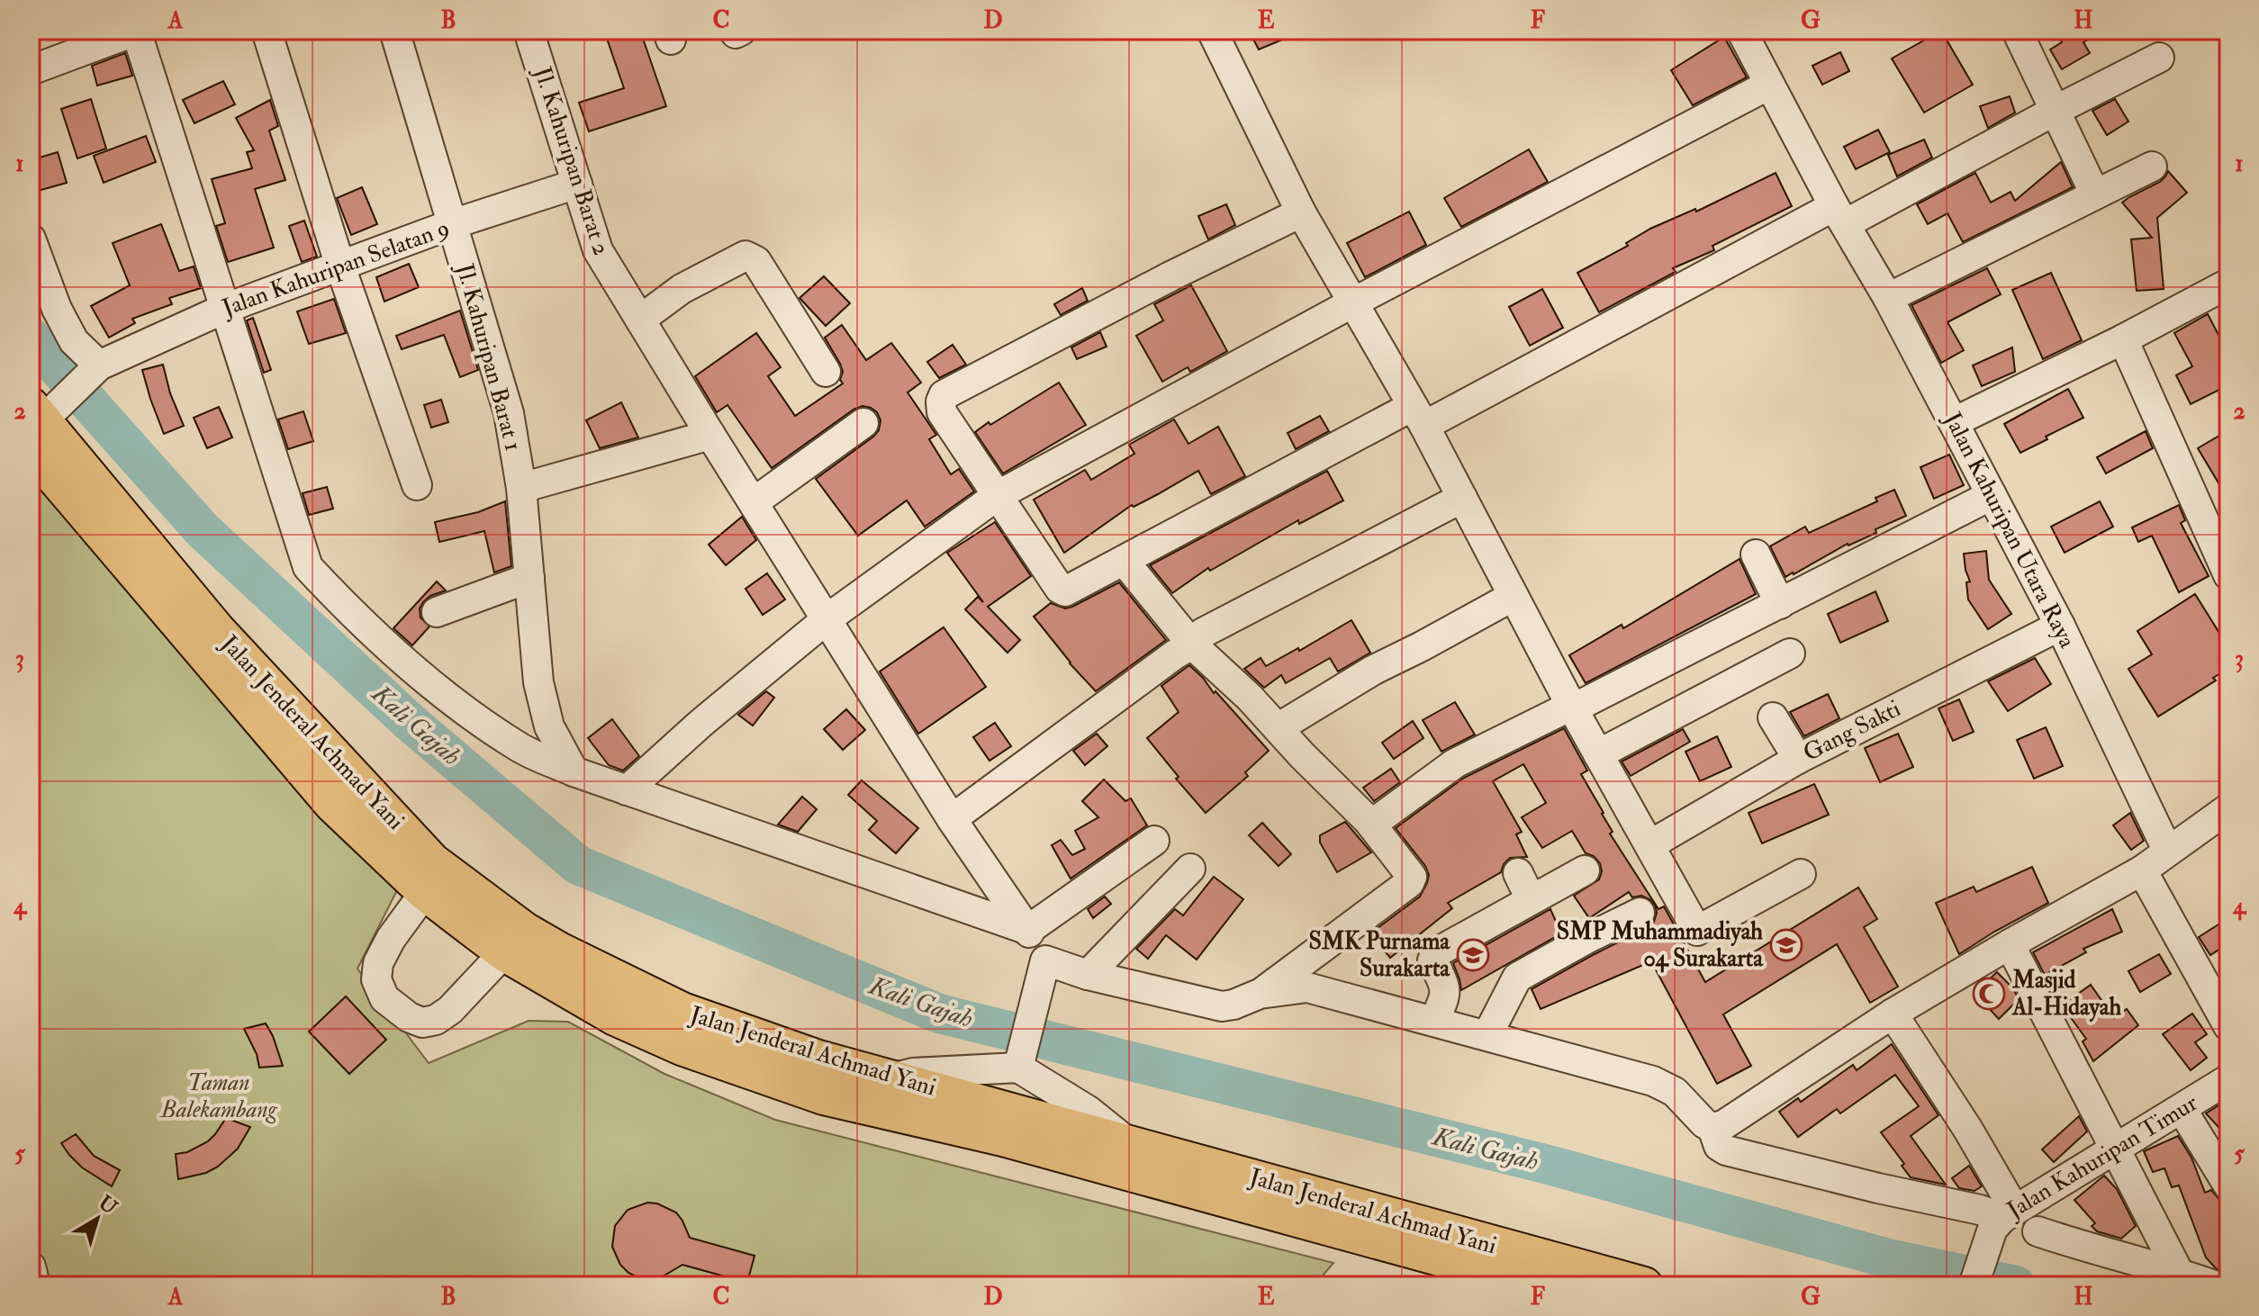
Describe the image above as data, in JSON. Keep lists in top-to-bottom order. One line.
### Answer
{"streets":{"main road":["Jalan Jenderal Achmad Yani"],"street":["Jl. Kahuripan Barat 2","Jalan Kahuripan Selatan 9","Jl. Kahuripan Barat 1","Jalan Kahuripan Utara Raya","Gang Sakti","Jalan Kahuripan Timur"]},"crossings":[["Jl. Kahuripan Barat 2","Jalan Kahuripan Selatan 9"],["Jalan Kahuripan Selatan 9","Jl. Kahuripan Barat 1"],["Jalan Kahuripan Utara Raya","Gang Sakti"]],"water":["Kali Gajah"],"parks":["Taman Balekambang"],"places":{"school or university":["SMP Muhammadiyah 04 Surakarta","SMK Purnama Surakarta"],"mosque":["Masjid Al-Hidayah"]},"north":"top right","grid":{"columns":["A","B","C","D","E","F","G","H"],"rows":["1","2","3","4","5"]}}
